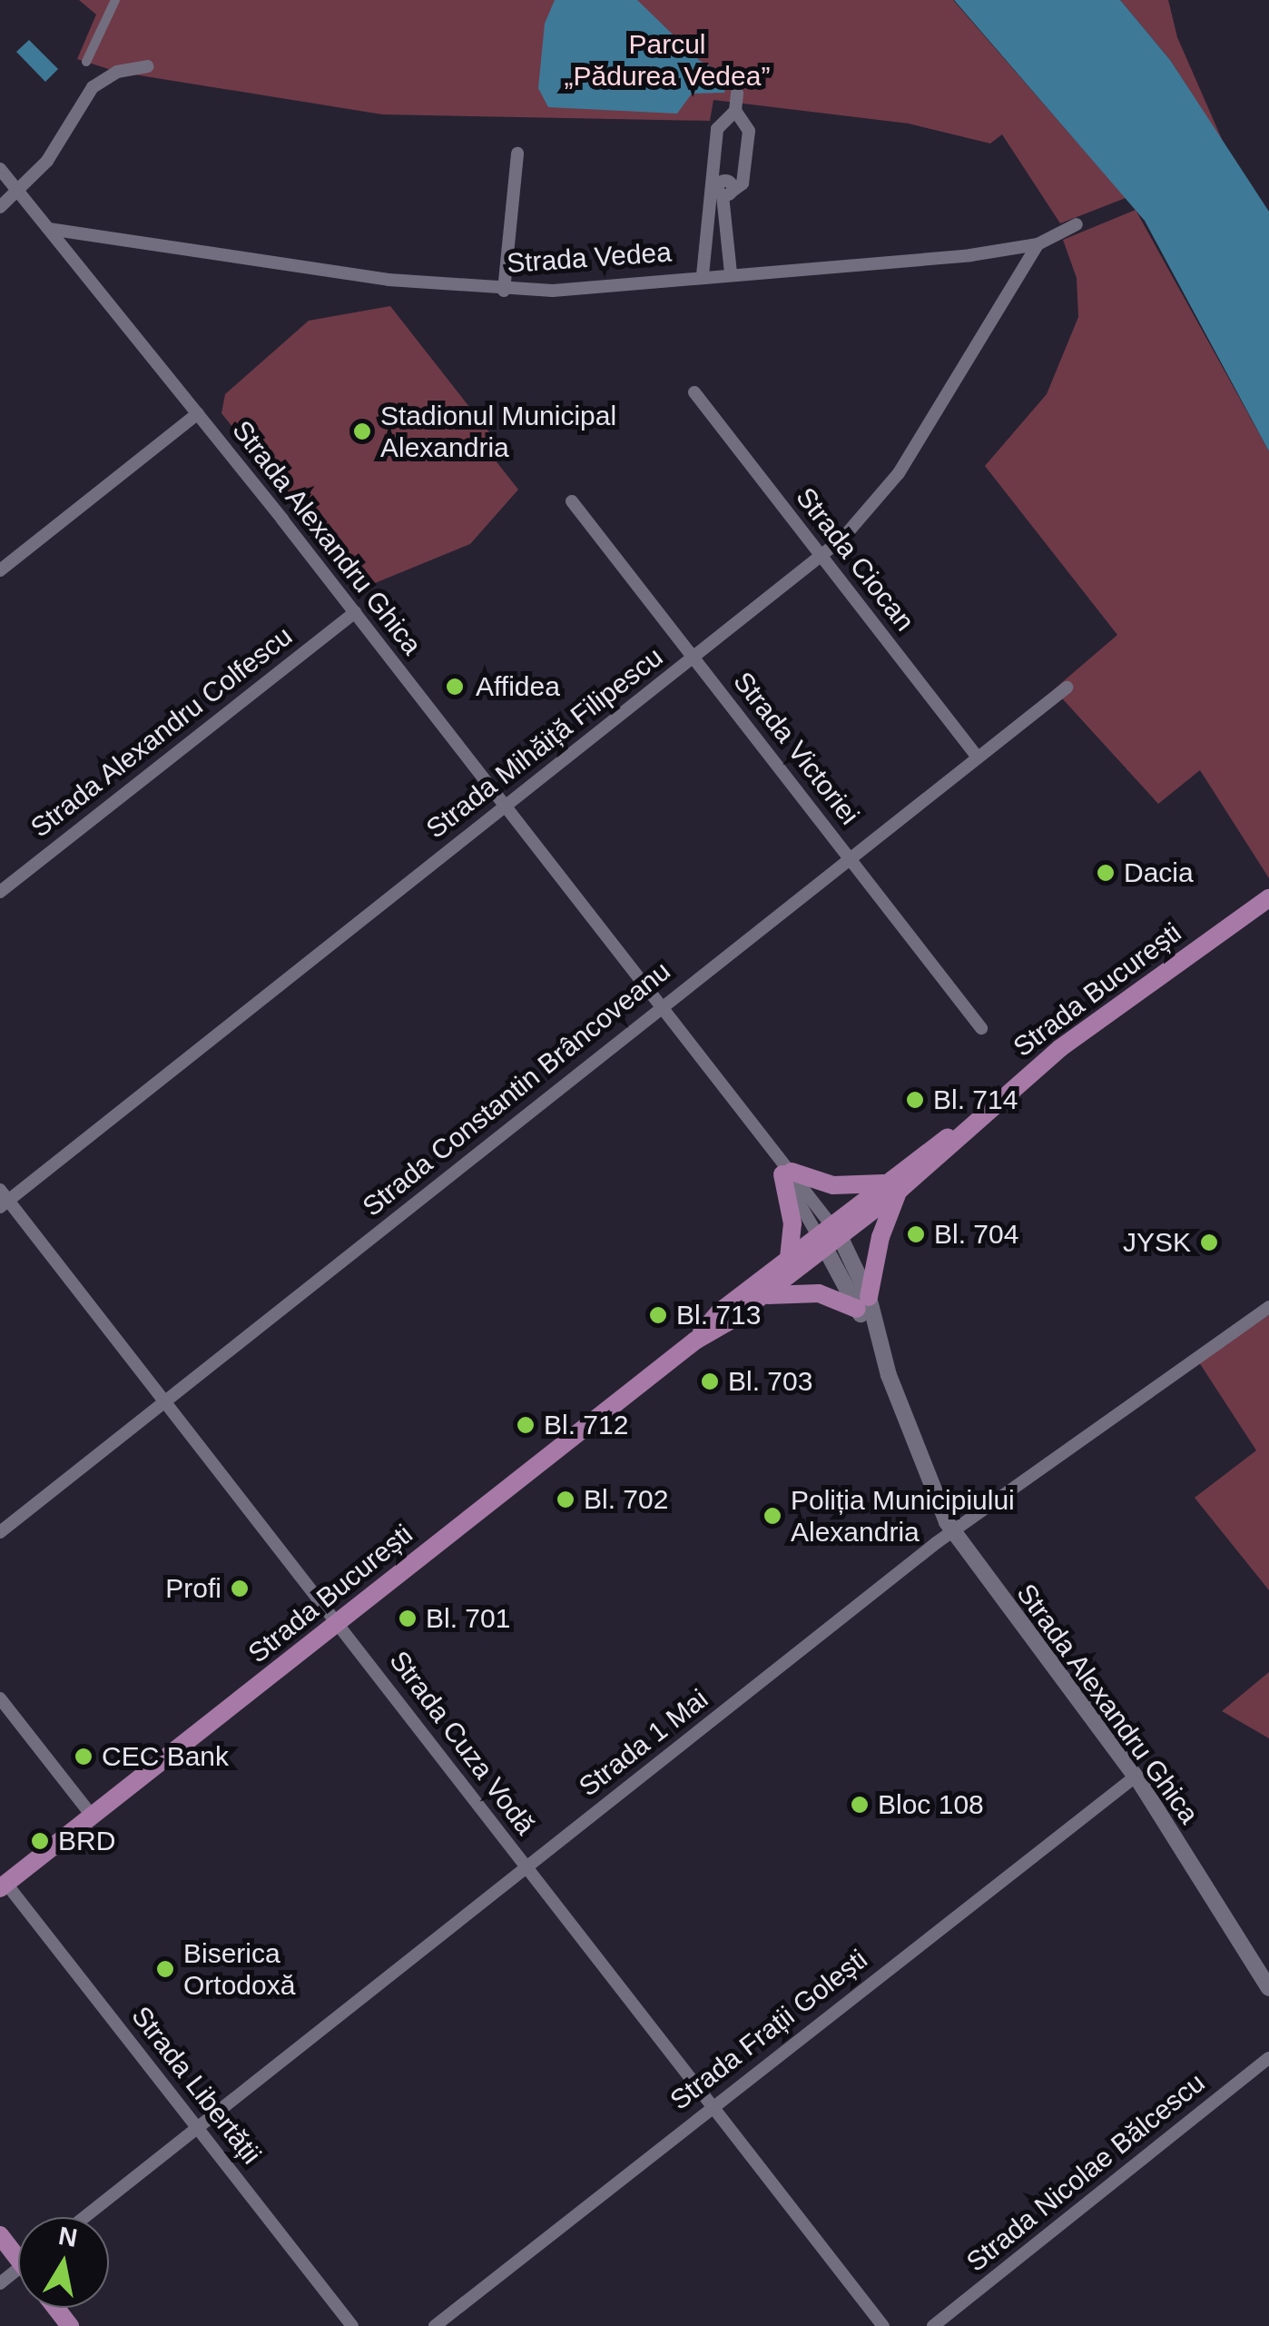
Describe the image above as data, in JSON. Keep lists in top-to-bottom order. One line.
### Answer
{"streets":{"main road":["Strada București"],"street":["Strada Vedea","Strada Alexandru Ghica","Strada Ciocan","Strada Alexandru Colfescu","Strada Mihăiță Filipescu","Strada Victoriei","Strada Constantin Brâncoveanu","Strada Cuza Vodă","Strada 1 Mai","Strada Frații Golești","Strada Libertății","Strada Nicolae Bălcescu"]},"crossings":[["Strada Vedea","Strada Alexandru Ghica"],["Strada Vedea","Strada Mihăiță Filipescu"],["Strada Alexandru Ghica","Strada Alexandru Colfescu"],["Strada Alexandru Ghica","Strada Mihăiță Filipescu"],["Strada Alexandru Ghica","Strada București"],["Strada Alexandru Ghica","Strada Constantin Brâncoveanu"],["Strada Alexandru Ghica","Strada 1 Mai"],["Strada Alexandru Ghica","Strada Frații Golești"],["Strada Ciocan","Strada Mihăiță Filipescu"],["Strada Ciocan","Strada Constantin Brâncoveanu"],["Strada Mihăiță Filipescu","Strada Victoriei"],["Strada Mihăiță Filipescu","Strada Cuza Vodă"],["Strada Victoriei","Strada Constantin Brâncoveanu"],["Strada București","Strada Cuza Vodă"],["Strada București","Strada Libertății"],["Strada Constantin Brâncoveanu","Strada Cuza Vodă"],["Strada Cuza Vodă","Strada 1 Mai"],["Strada Cuza Vodă","Strada Frații Golești"],["Strada 1 Mai","Strada Libertății"]],"parks":["Parcul „Pădurea Vedea”"],"places":["Stadionul Municipal Alexandria","Affidea","Dacia","Bl. 714","Bl. 704","JYSK","Bl. 713","Bl. 703","Bl. 712","Bl. 702","Poliția Municipiului Alexandria","Profi","Bl. 701","CEC Bank","Bloc 108","BRD","Biserica Ortodoxă"],"north":"top"}
